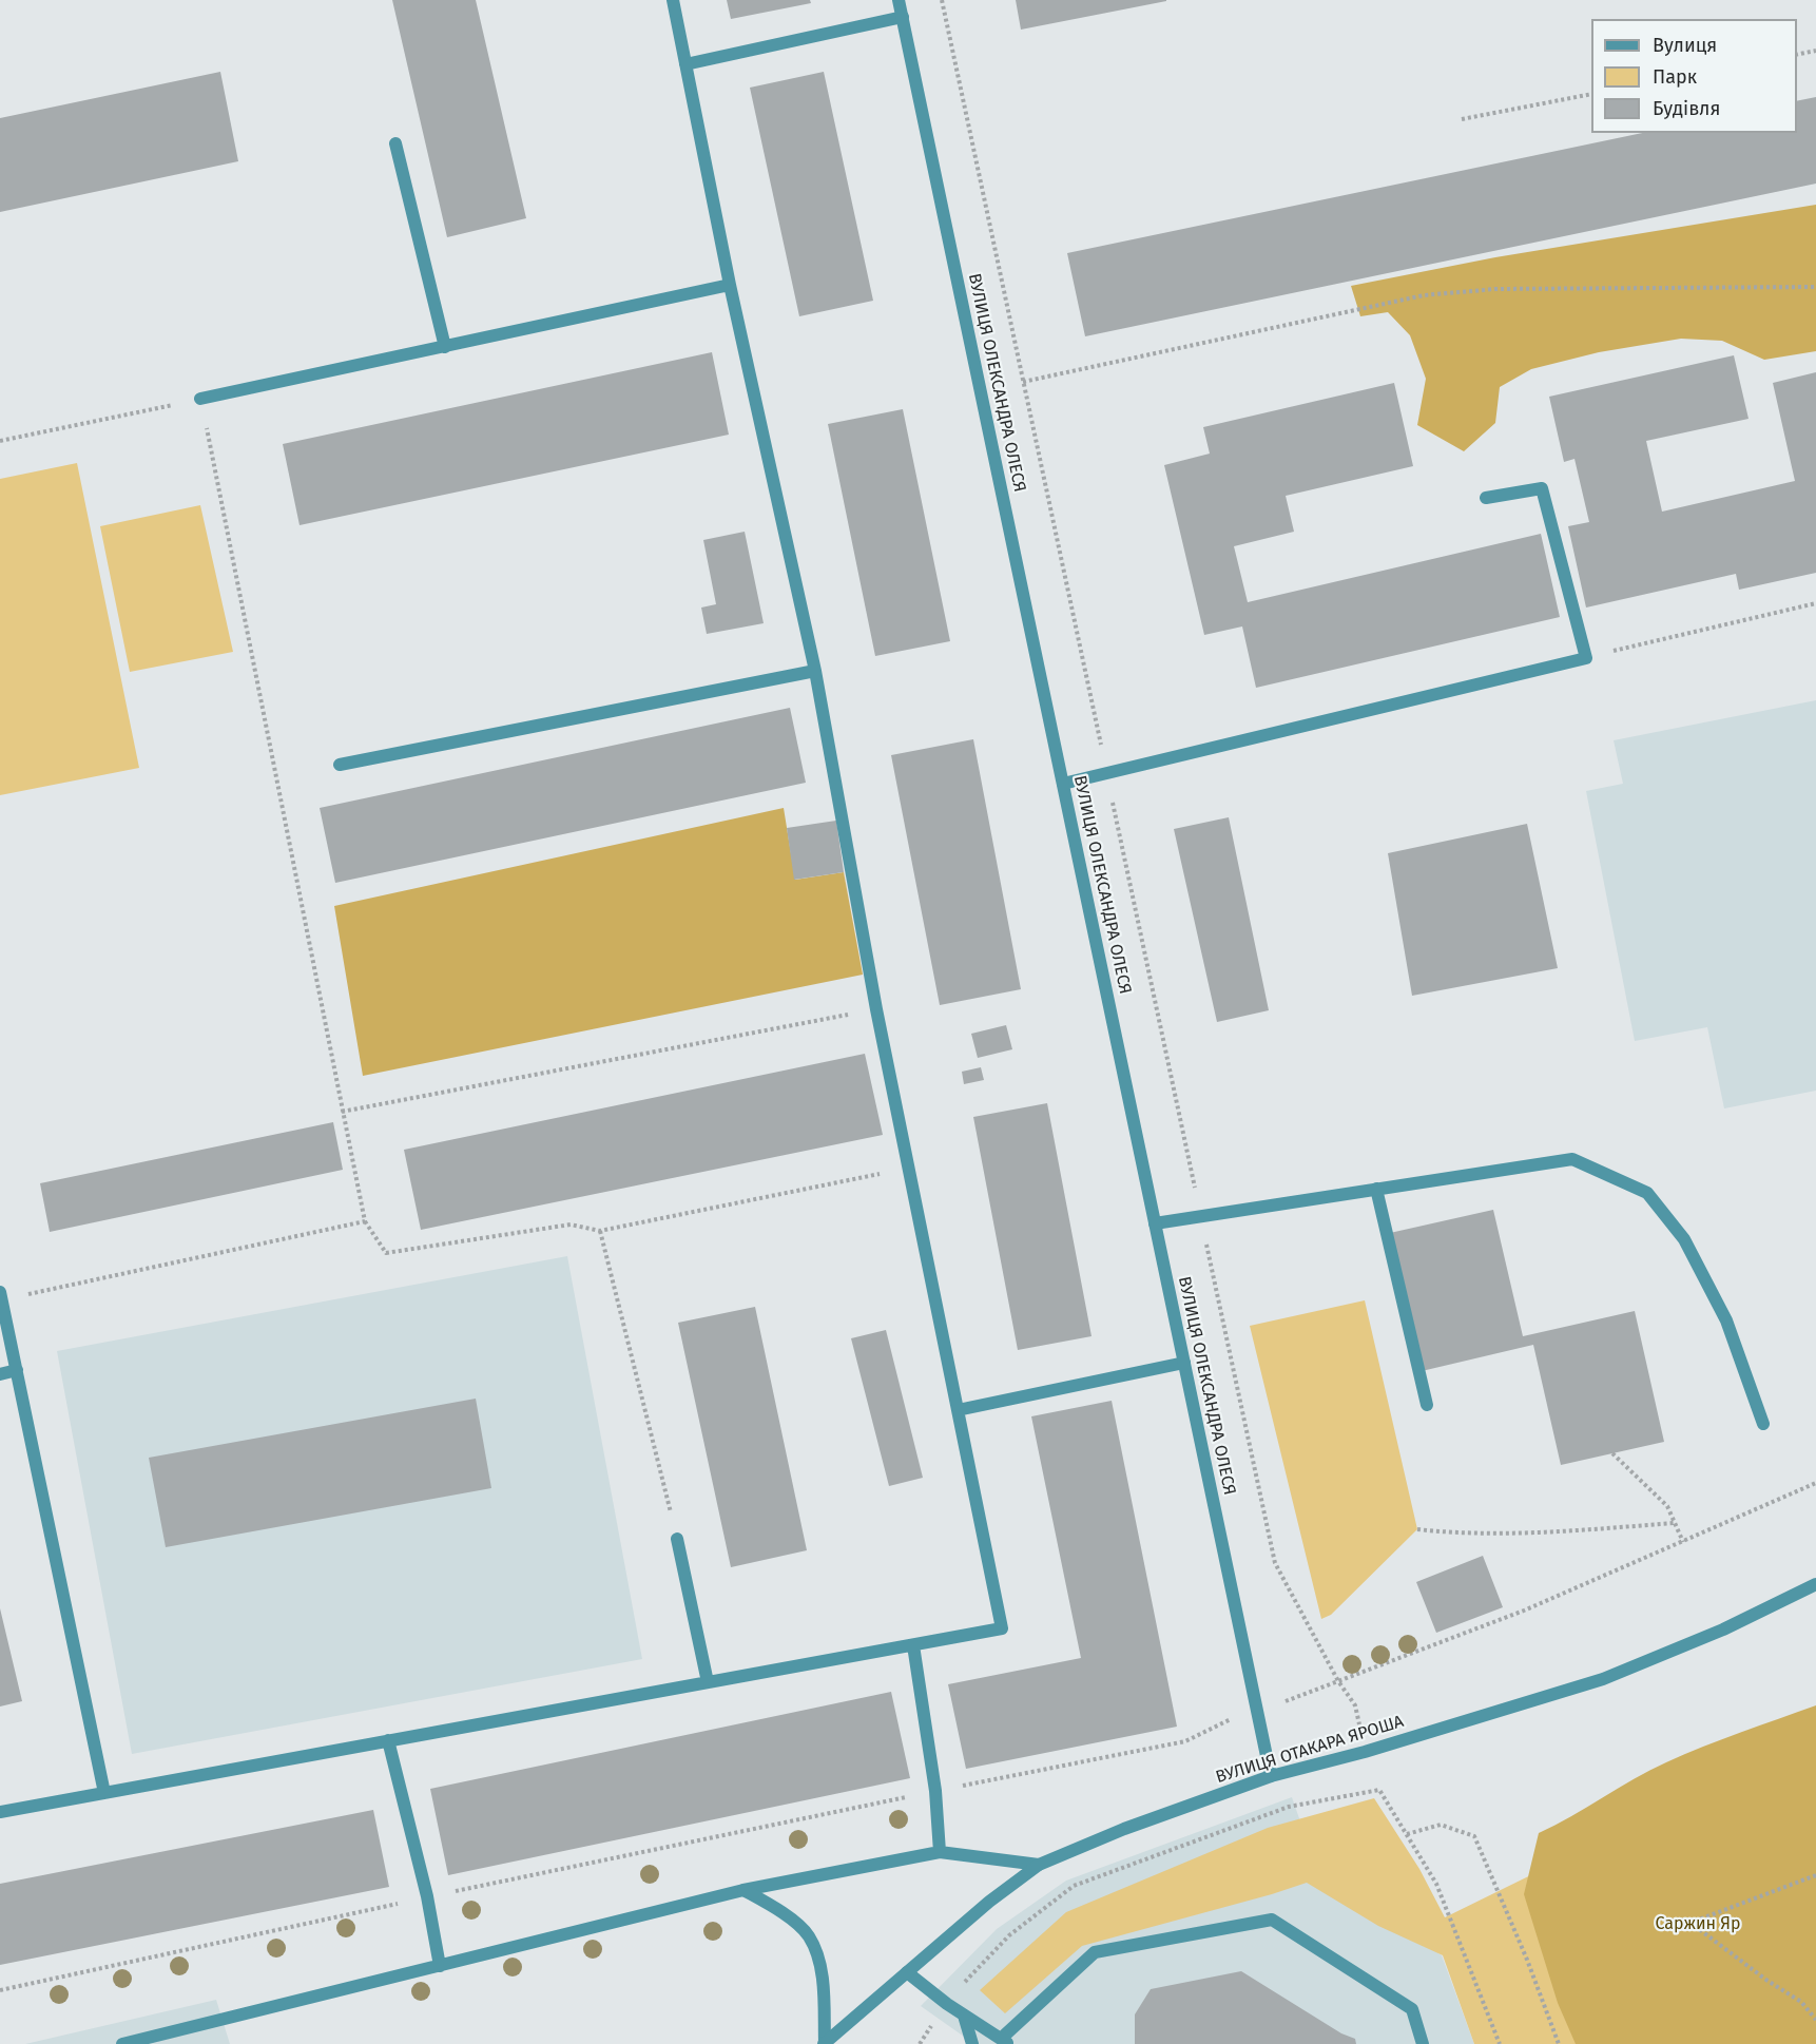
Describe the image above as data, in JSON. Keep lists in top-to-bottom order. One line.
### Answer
{"streets":{"street":["ВУЛИЦЯ ОЛЕКСАНДРА ОЛЕСЯ","ВУЛИЦЯ ОТАКАРА ЯРОША"]},"crossings":[["ВУЛИЦЯ ОЛЕКСАНДРА ОЛЕСЯ","ВУЛИЦЯ ОТАКАРА ЯРОША"]],"parks":["Саржин Яр"],"legend":["Вулиця","Парк","Будівля"]}
